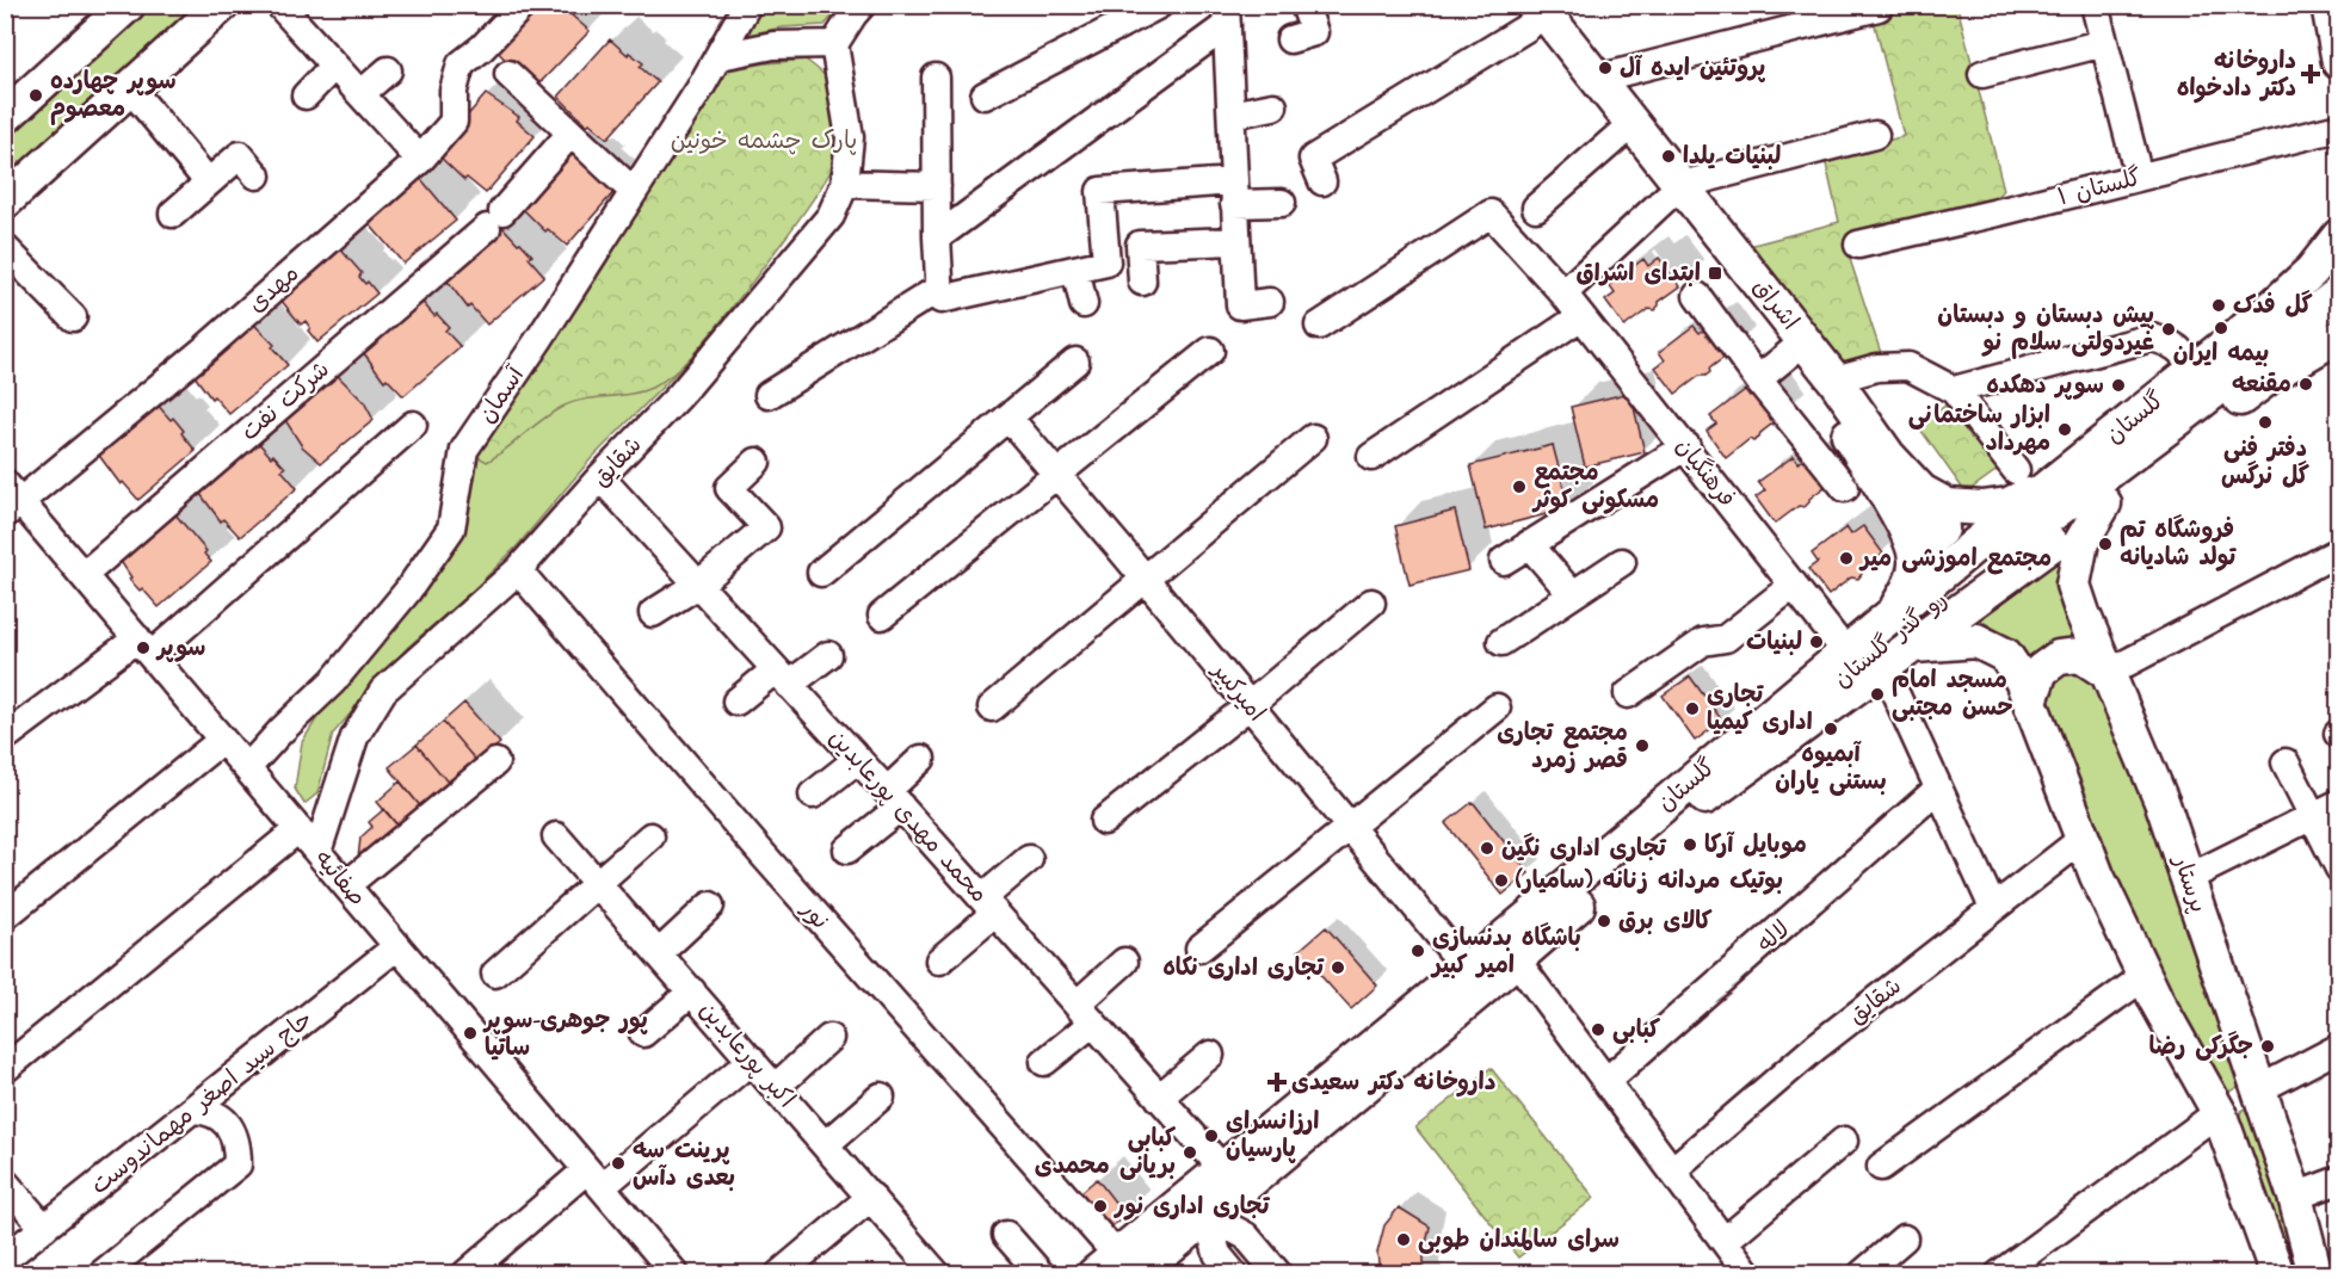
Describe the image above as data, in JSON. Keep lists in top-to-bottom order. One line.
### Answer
{"streets":{"main road":["اشراق","گلستان","رو گذر گلستان","پرستار"],"street":["گلستان ۱","مهدی","آسمان","شرکت نفت","شقایق","فرهنگیان","امیرکبیر","محمد مهدی پورعابدین","صفائیه","نور","لاله","اکبر پورعابدین","حاج سید اصغر مهماندوست"]},"crossings":[["مهدی","صفائیه"],["اشراق","گلستان"],["آسمان","صفائیه"],["شرکت نفت","صفائیه"],["گلستان","فرهنگیان"],["گلستان","رو گذر گلستان"],["گلستان","امیرکبیر"],["گلستان","نور"],["شقایق","محمد مهدی پورعابدین"],["شقایق","صفائیه"],["شقایق","نور"],["صفائیه","حاج سید اصغر مهماندوست"]],"parks":["پارک چشمه خونین"],"places":{"other":["پروتئین ایده آل","سوپر چهارده معصوم","لبنیات یلدا","گل فدک","بیمه ایران","پیش دبستان و دبستان غیردولتی سلام نو","مقنعه","سوپر دهکده","دفتر فنی گل نرگس","ابزار ساختمانی مهرداد","مجتمع مسکونی کوثر","فروشگاه تم تولد شادیانه","مجتمع اموزشی میر","لبنیات","سوپر","مسجد امام حسن مجتبی","تجاری اداری کیمیا","آبمیوه بستنی یاران","مجتمع تجاری قصر زمرد","موبایل آرکا","تجاری اداری نگین","بوتیک مردانه زنانه (سامیار)","کالای برق","باشگاه بدنسازی امیر کبیر","تجاری اداری نکاه","کبابی","پور جوهری-سوپر ساتیا","جگرکی رضا","ارزانسرای پارسیان","کبابی بریانی محمدی","پرینت سه بعدی دآس","تجاری اداری نور","سرای سالمندان طوبی"],"health":["داروخانه دکتر دادخواه","داروخانه دکتر سعیدی"],"transit":["ابتدای اشراق"]}}
